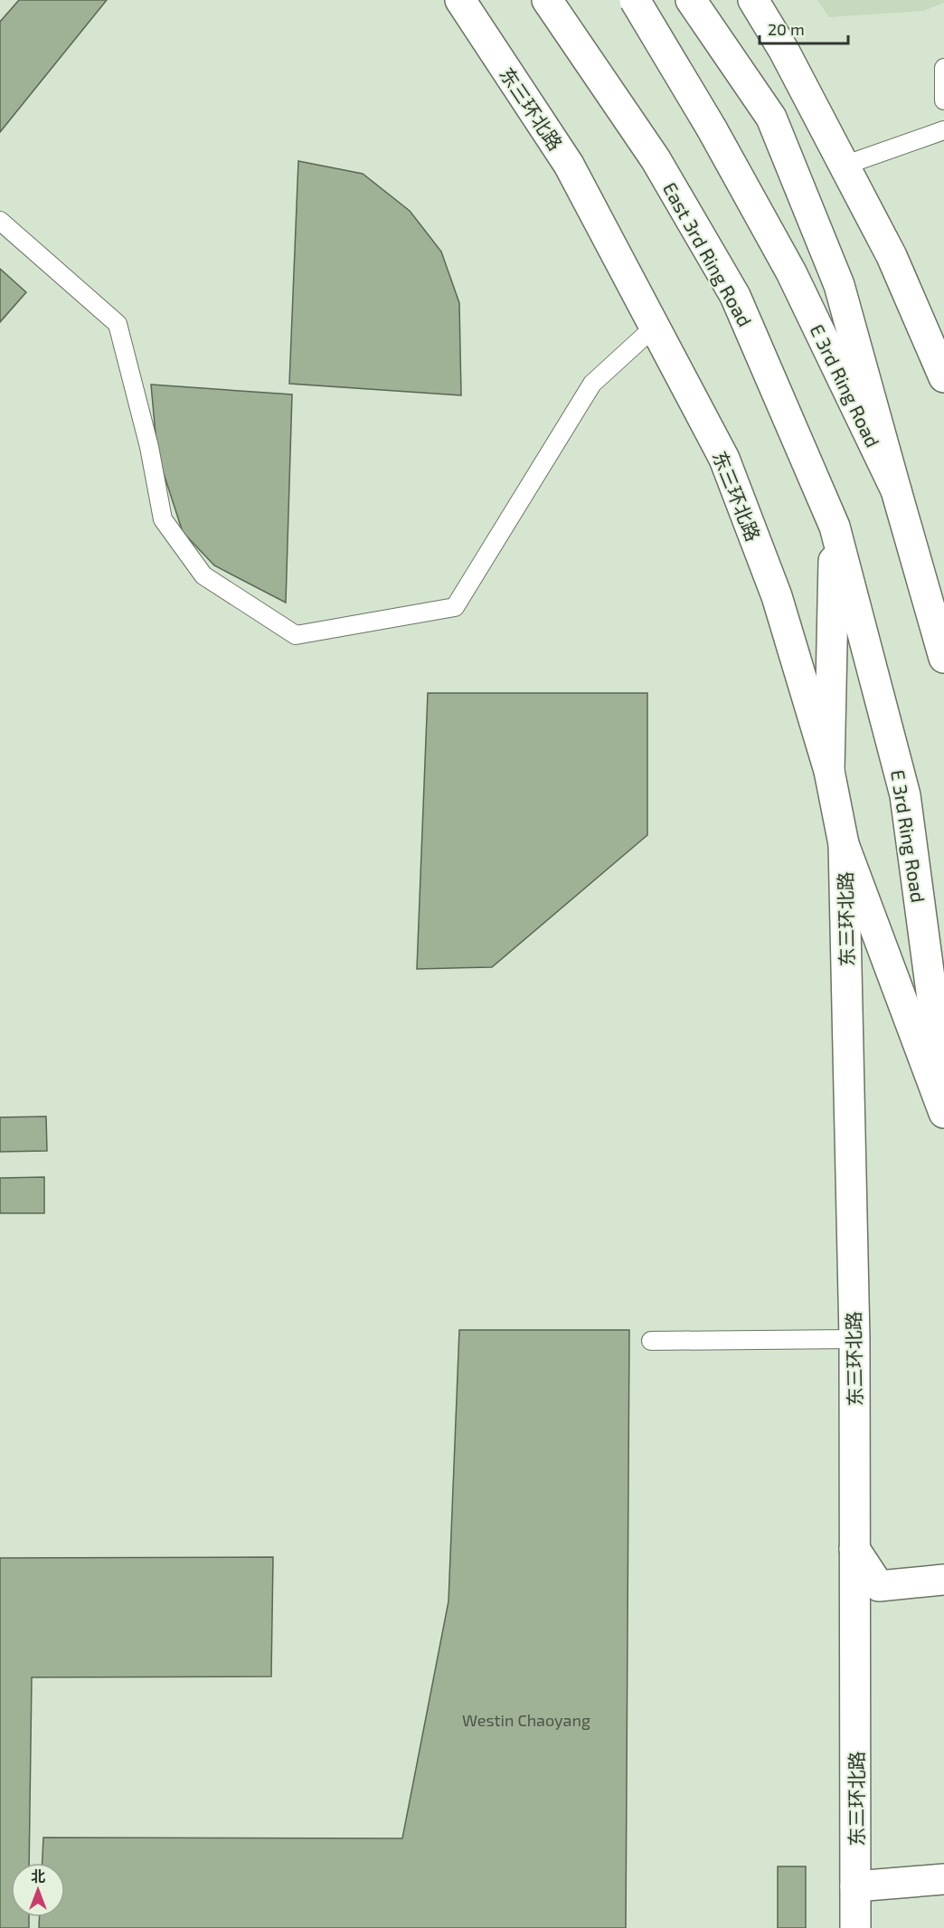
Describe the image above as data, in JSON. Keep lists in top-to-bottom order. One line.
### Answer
{"streets":{"main road":["东三环北路","East 3rd Ring Road","E 3rd Ring Road"]},"crossings":[["East 3rd Ring Road","E 3rd Ring Road"]],"house_numbers":["Westin Chaoyang"],"scale_bar":"20 m","north":"top"}
